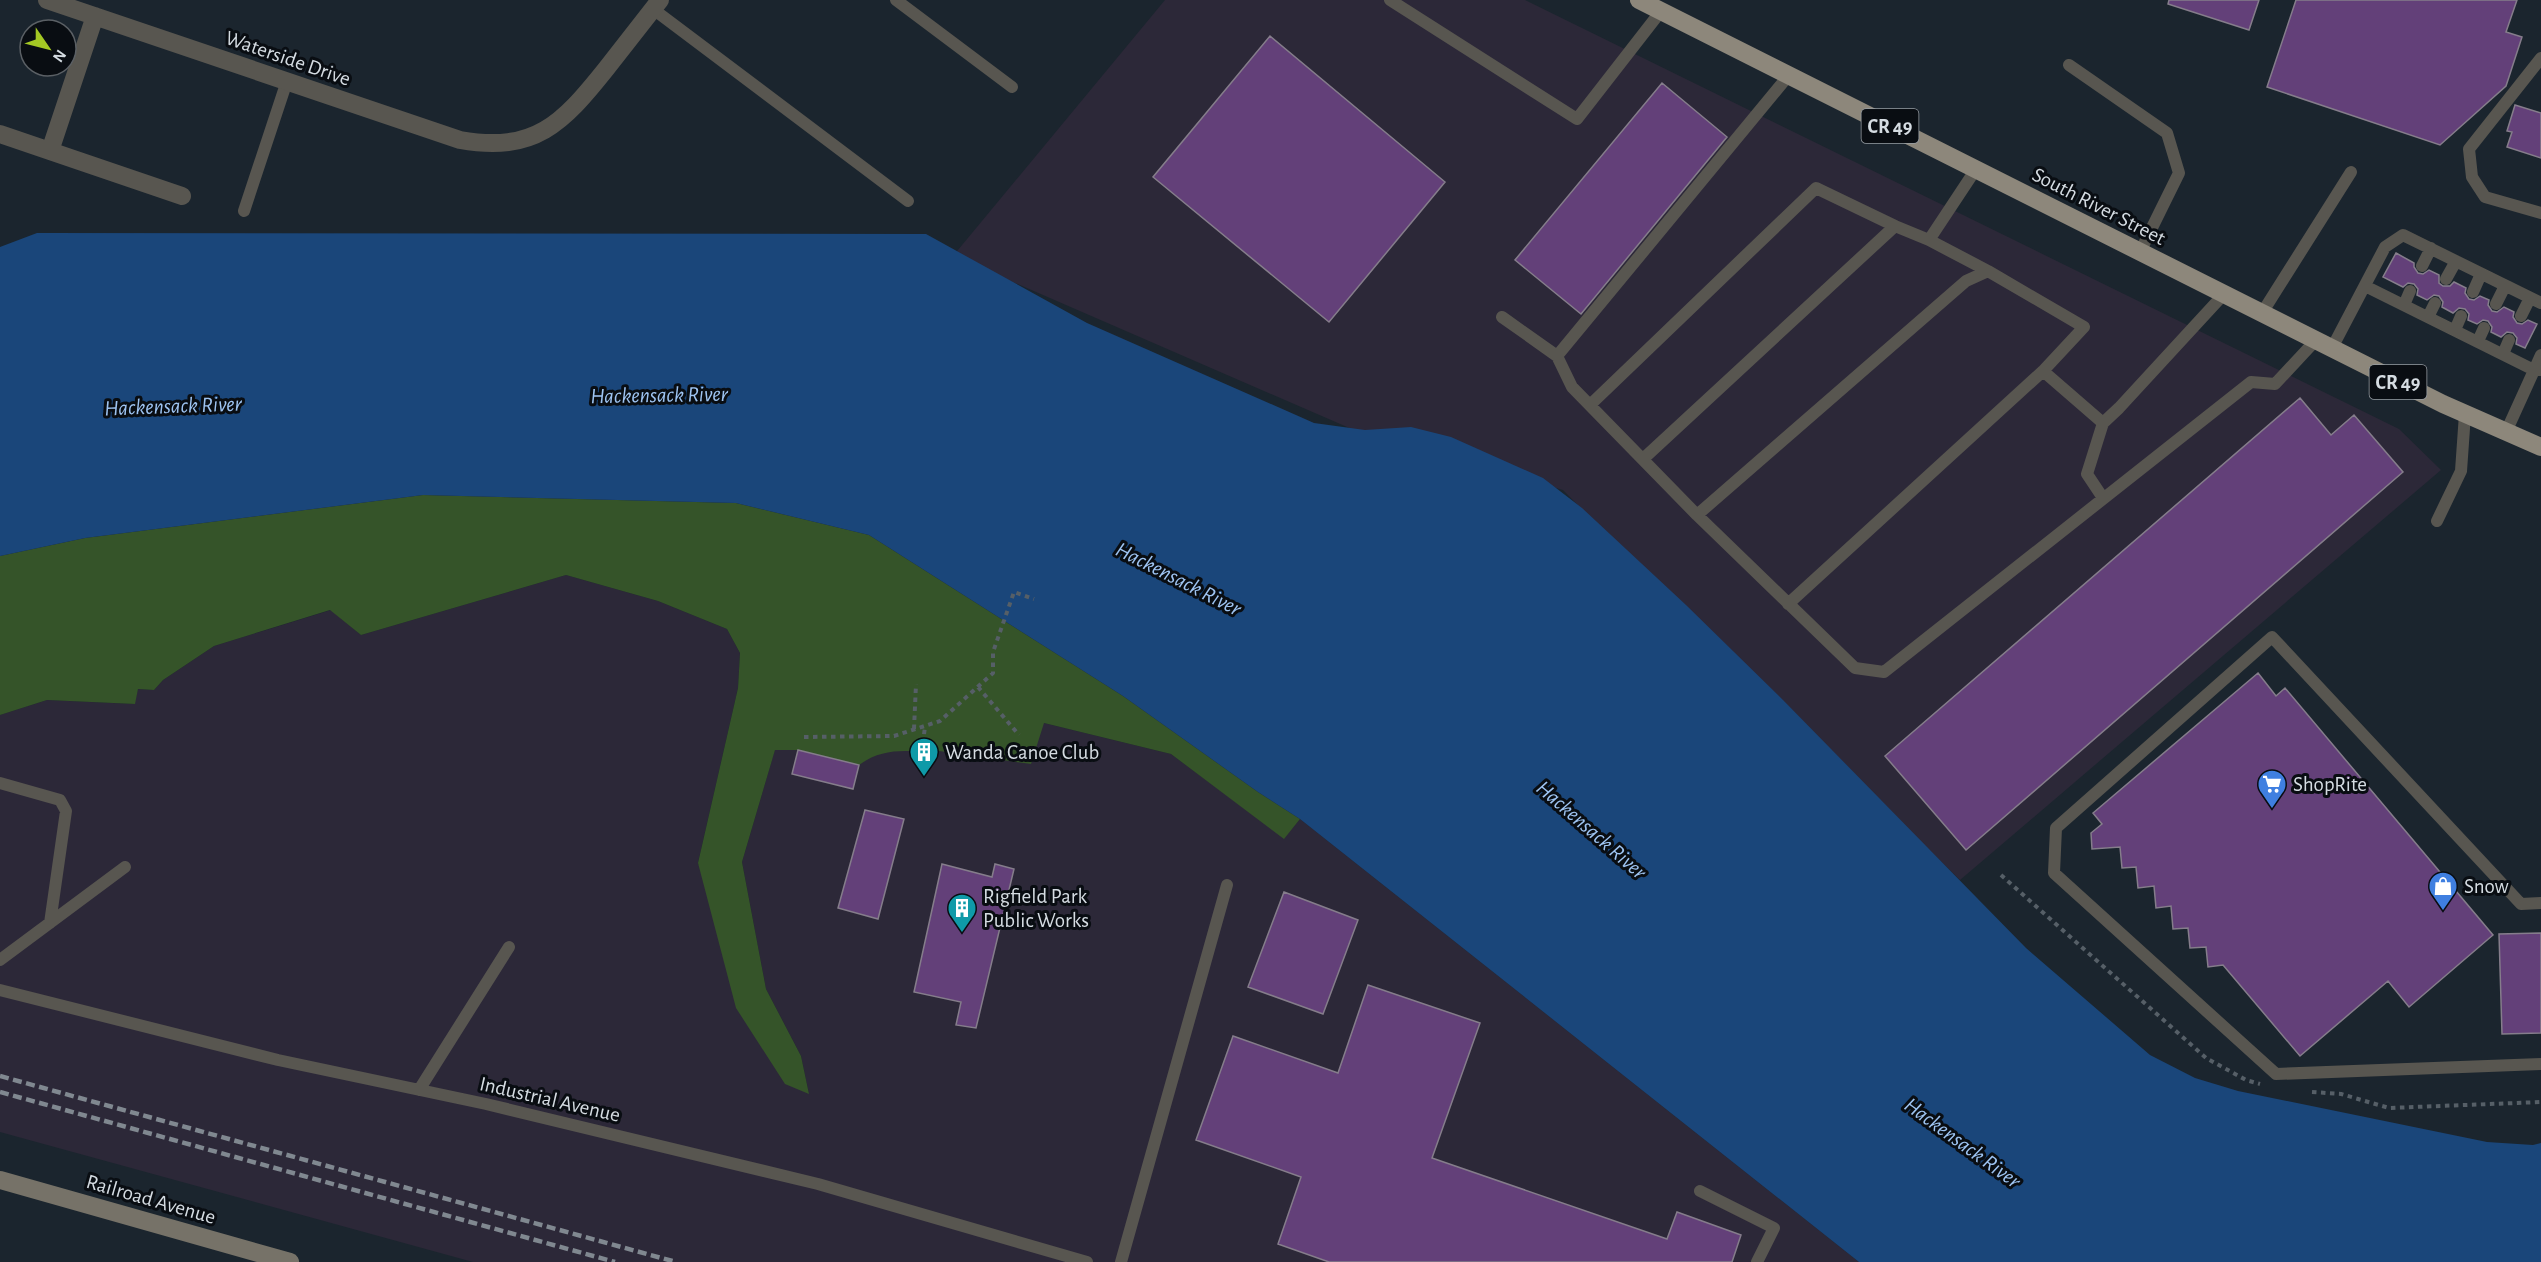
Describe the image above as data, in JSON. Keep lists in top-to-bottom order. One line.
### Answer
{"streets":{"main road":["CR 49","South River Street","Railroad Avenue"],"street":["Waterside Drive"],"lane":["Industrial Avenue"]},"water":["Hackensack River"],"places":{"building":["Wanda Canoe Club","Rigfield Park Public Works"],"supermarket":["ShopRite"],"shop":["Snow"]},"north":"bottom right"}
